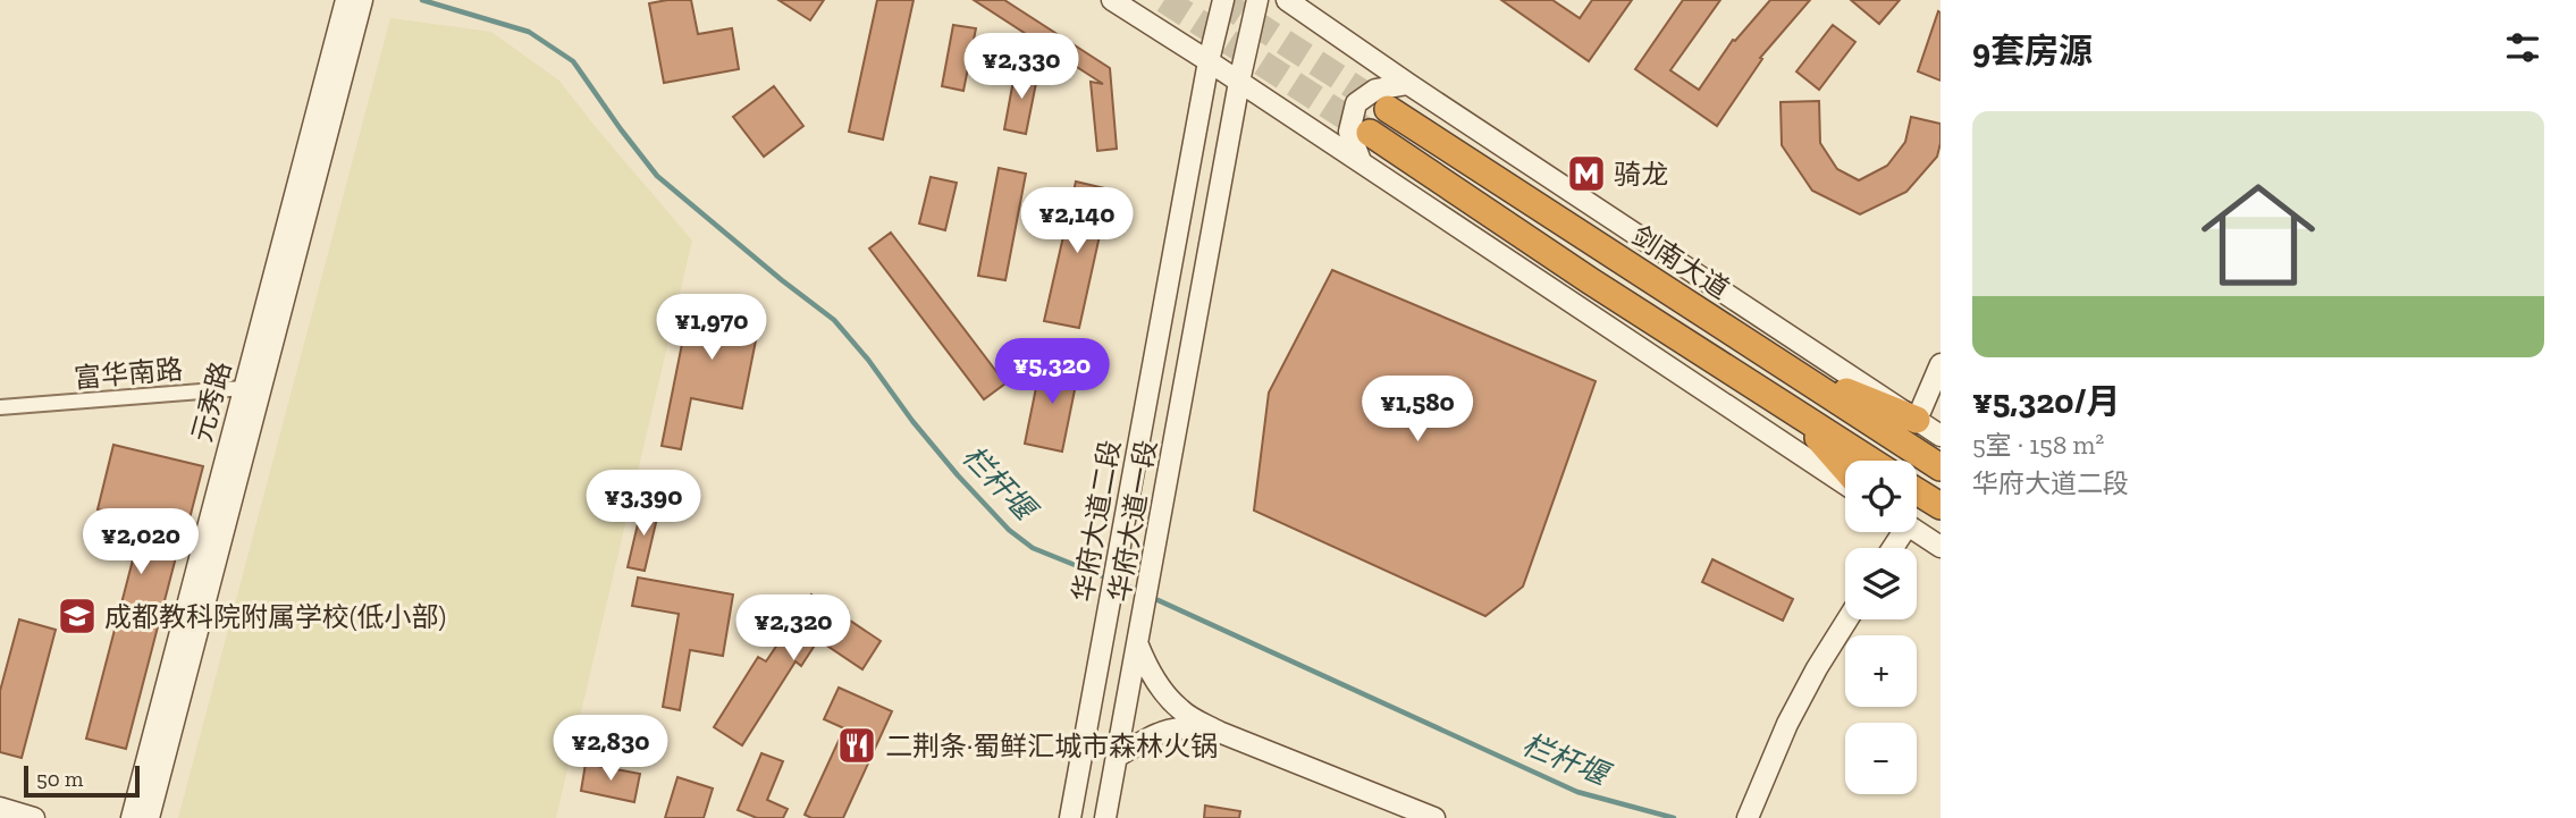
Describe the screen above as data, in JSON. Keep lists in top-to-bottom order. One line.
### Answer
{"streets":{"highway":["剑南大道"],"main road":["元秀路","华府大道二段","华府大道一段"],"street":["富华南路"]},"crossings":[["富华南路","元秀路"]],"water":["栏杆堰"],"places":{"metro station":["骑龙"],"school or university":["成都教科院附属学校(低小部)"],"restaurant":["二荆条·蜀鲜汇城市森林火锅"]},"scale_bar":"50 m","page":{"heading":"9套房源","price":["¥2,330","¥2,140","¥1,970","¥5,320","¥1,580","¥3,390","¥2,020","¥2,320","¥2,830"],"list":[{"name":"¥5,320/月","note":"5室 · 158 m² · 华府大道二段"}],"map_buttons":["+","−"],"scale":"50 m"}}
